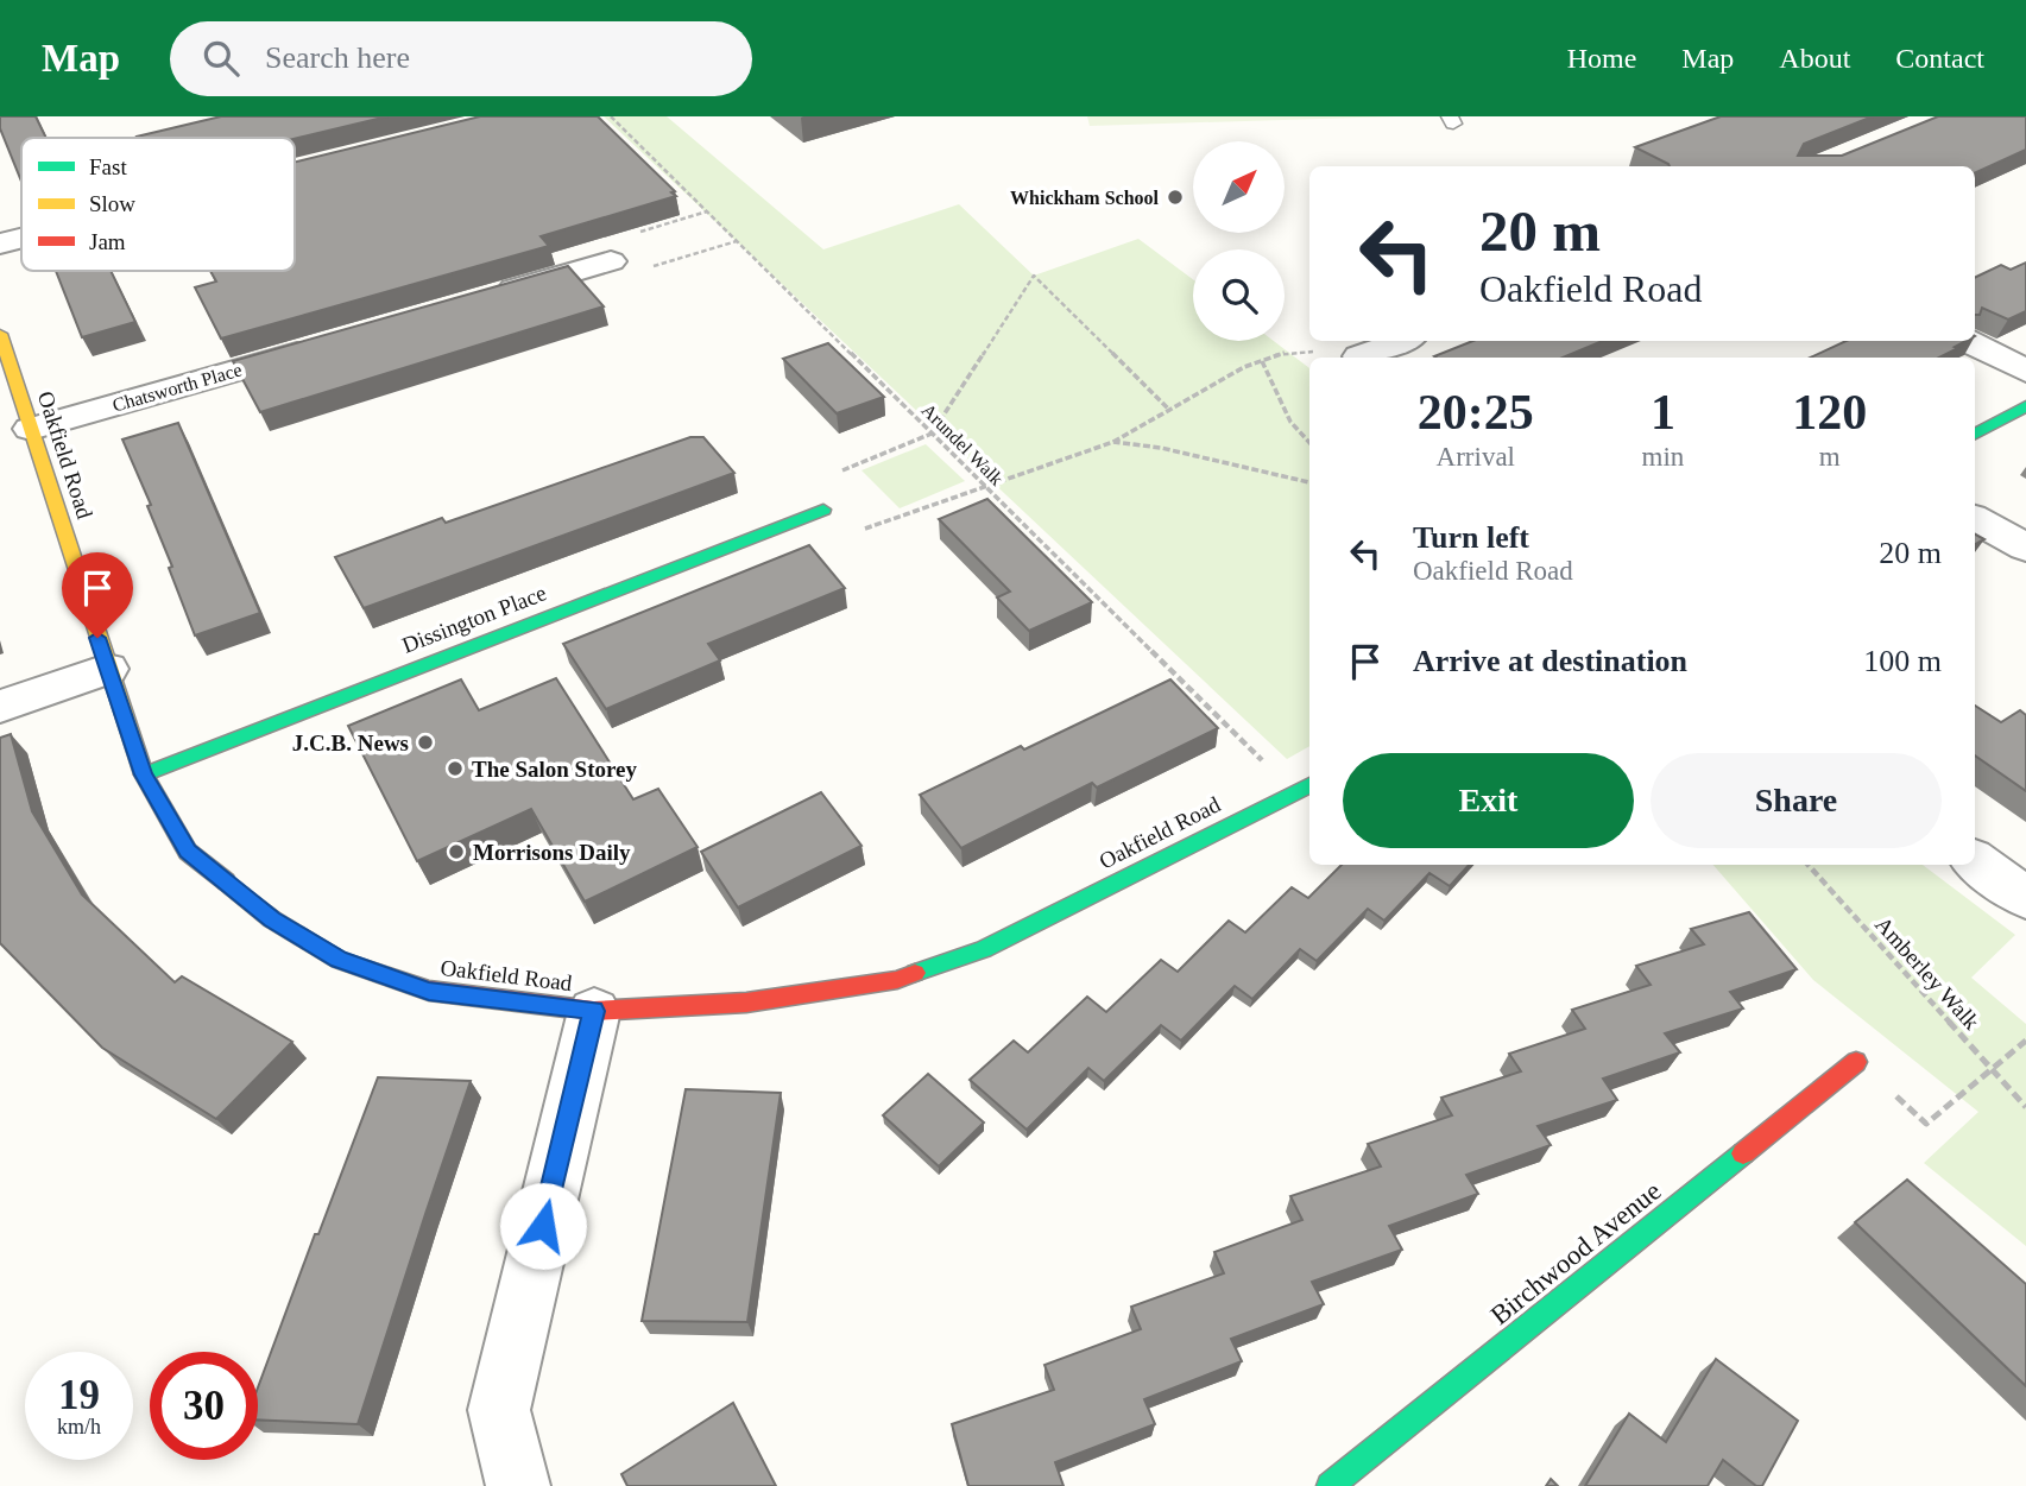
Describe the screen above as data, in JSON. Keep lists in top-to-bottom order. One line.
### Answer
{"streets":{"street":["Chatsworth Place","Oakfield Road","Dissington Place","Birchwood Avenue"],"path":["Arundel Walk","Amberley Walk"]},"crossings":[["Chatsworth Place","Oakfield Road"],["Arundel Walk","Oakfield Road"],["Oakfield Road","Dissington Place"]],"places":["Whickham School","J.C.B. News","The Salon Storey","Morrisons Daily"],"legend":["Fast","Slow","Jam"],"north":"top right","page":{"header":"Map","search":"Search here","nav":["Home","Map","About","Contact"],"turn":["20 m","Oakfield Road"],"eta":["20:25","Arrival","1","min","120","m"],"list":[{"name":"Turn left","note":"Oakfield Road","value":"20 m"},{"name":"Arrive at destination","value":"100 m"}],"buttons":["Exit","Share"],"speed":"19 km/h","limit":"30"}}
